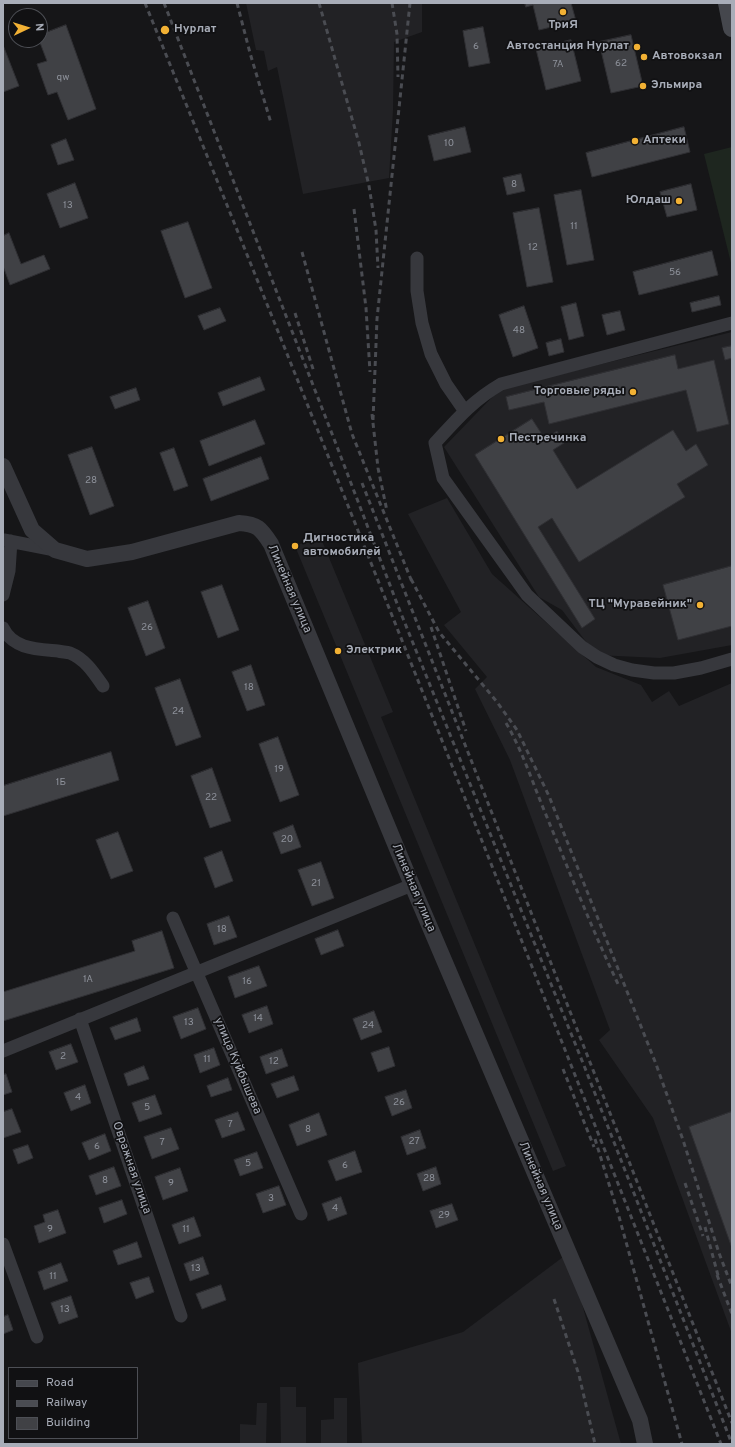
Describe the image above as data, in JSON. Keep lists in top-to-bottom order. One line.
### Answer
{"streets":{"street":["Линейная улица","улица Куйбышева","Овражная улица"]},"places":["ТриЯ","Нурлат","Автостанция Нурлат","Автовокзал","Эльмира","Аптеки","Юлдаш","Торговые ряды","Пестречинка","Дигностика автомобилей","ТЦ \"Муравейник\"","Электрик"],"house_numbers":["6","62","7А","qw","10","8","13","11","12","56","48","28","26","18","24","19","1Б","22","20","21","18","1А","16","14","13","24","2","11","12","4","26","5","7","8","27","7","6","5","6","28","8","9","3","4","29","9","11","13","11","13"],"legend":["Road","Railway","Building"],"north":"right"}
